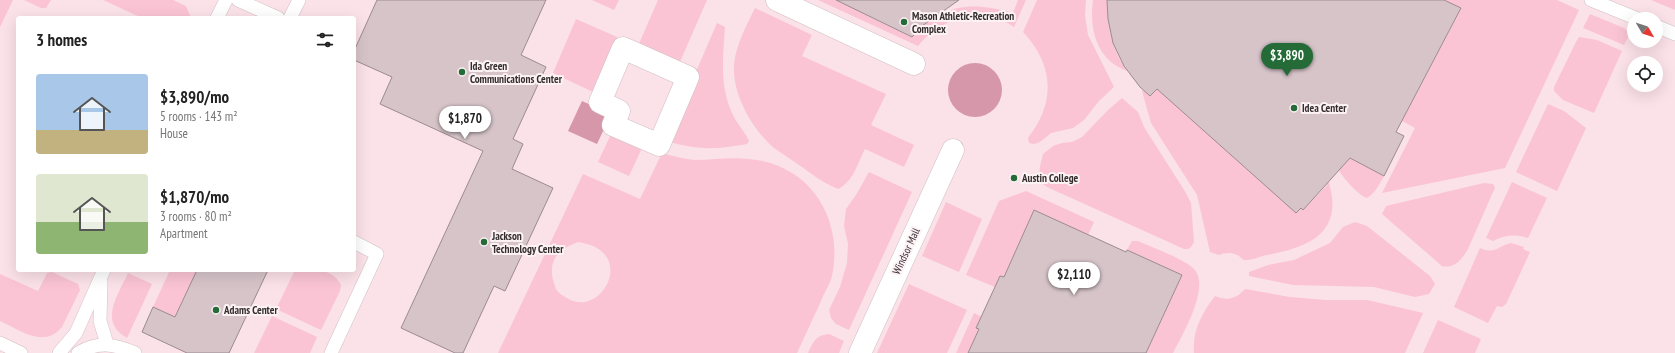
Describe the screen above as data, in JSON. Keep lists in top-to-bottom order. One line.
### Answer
{"streets":{"street":["Windsor Mall"]},"places":["Mason Athletic-Recreation Complex","Ida Green Communications Center","Idea Center","Austin College","Jackson Technology Center","Adams Center"],"north":"bottom right","page":{"heading":"3 homes","price":["$3,890","$1,870","$2,110"],"list":[{"name":"$3,890/mo","note":"5 rooms · 143 m² · House"},{"name":"$1,870/mo","note":"3 rooms · 80 m² · Apartment"}]}}
